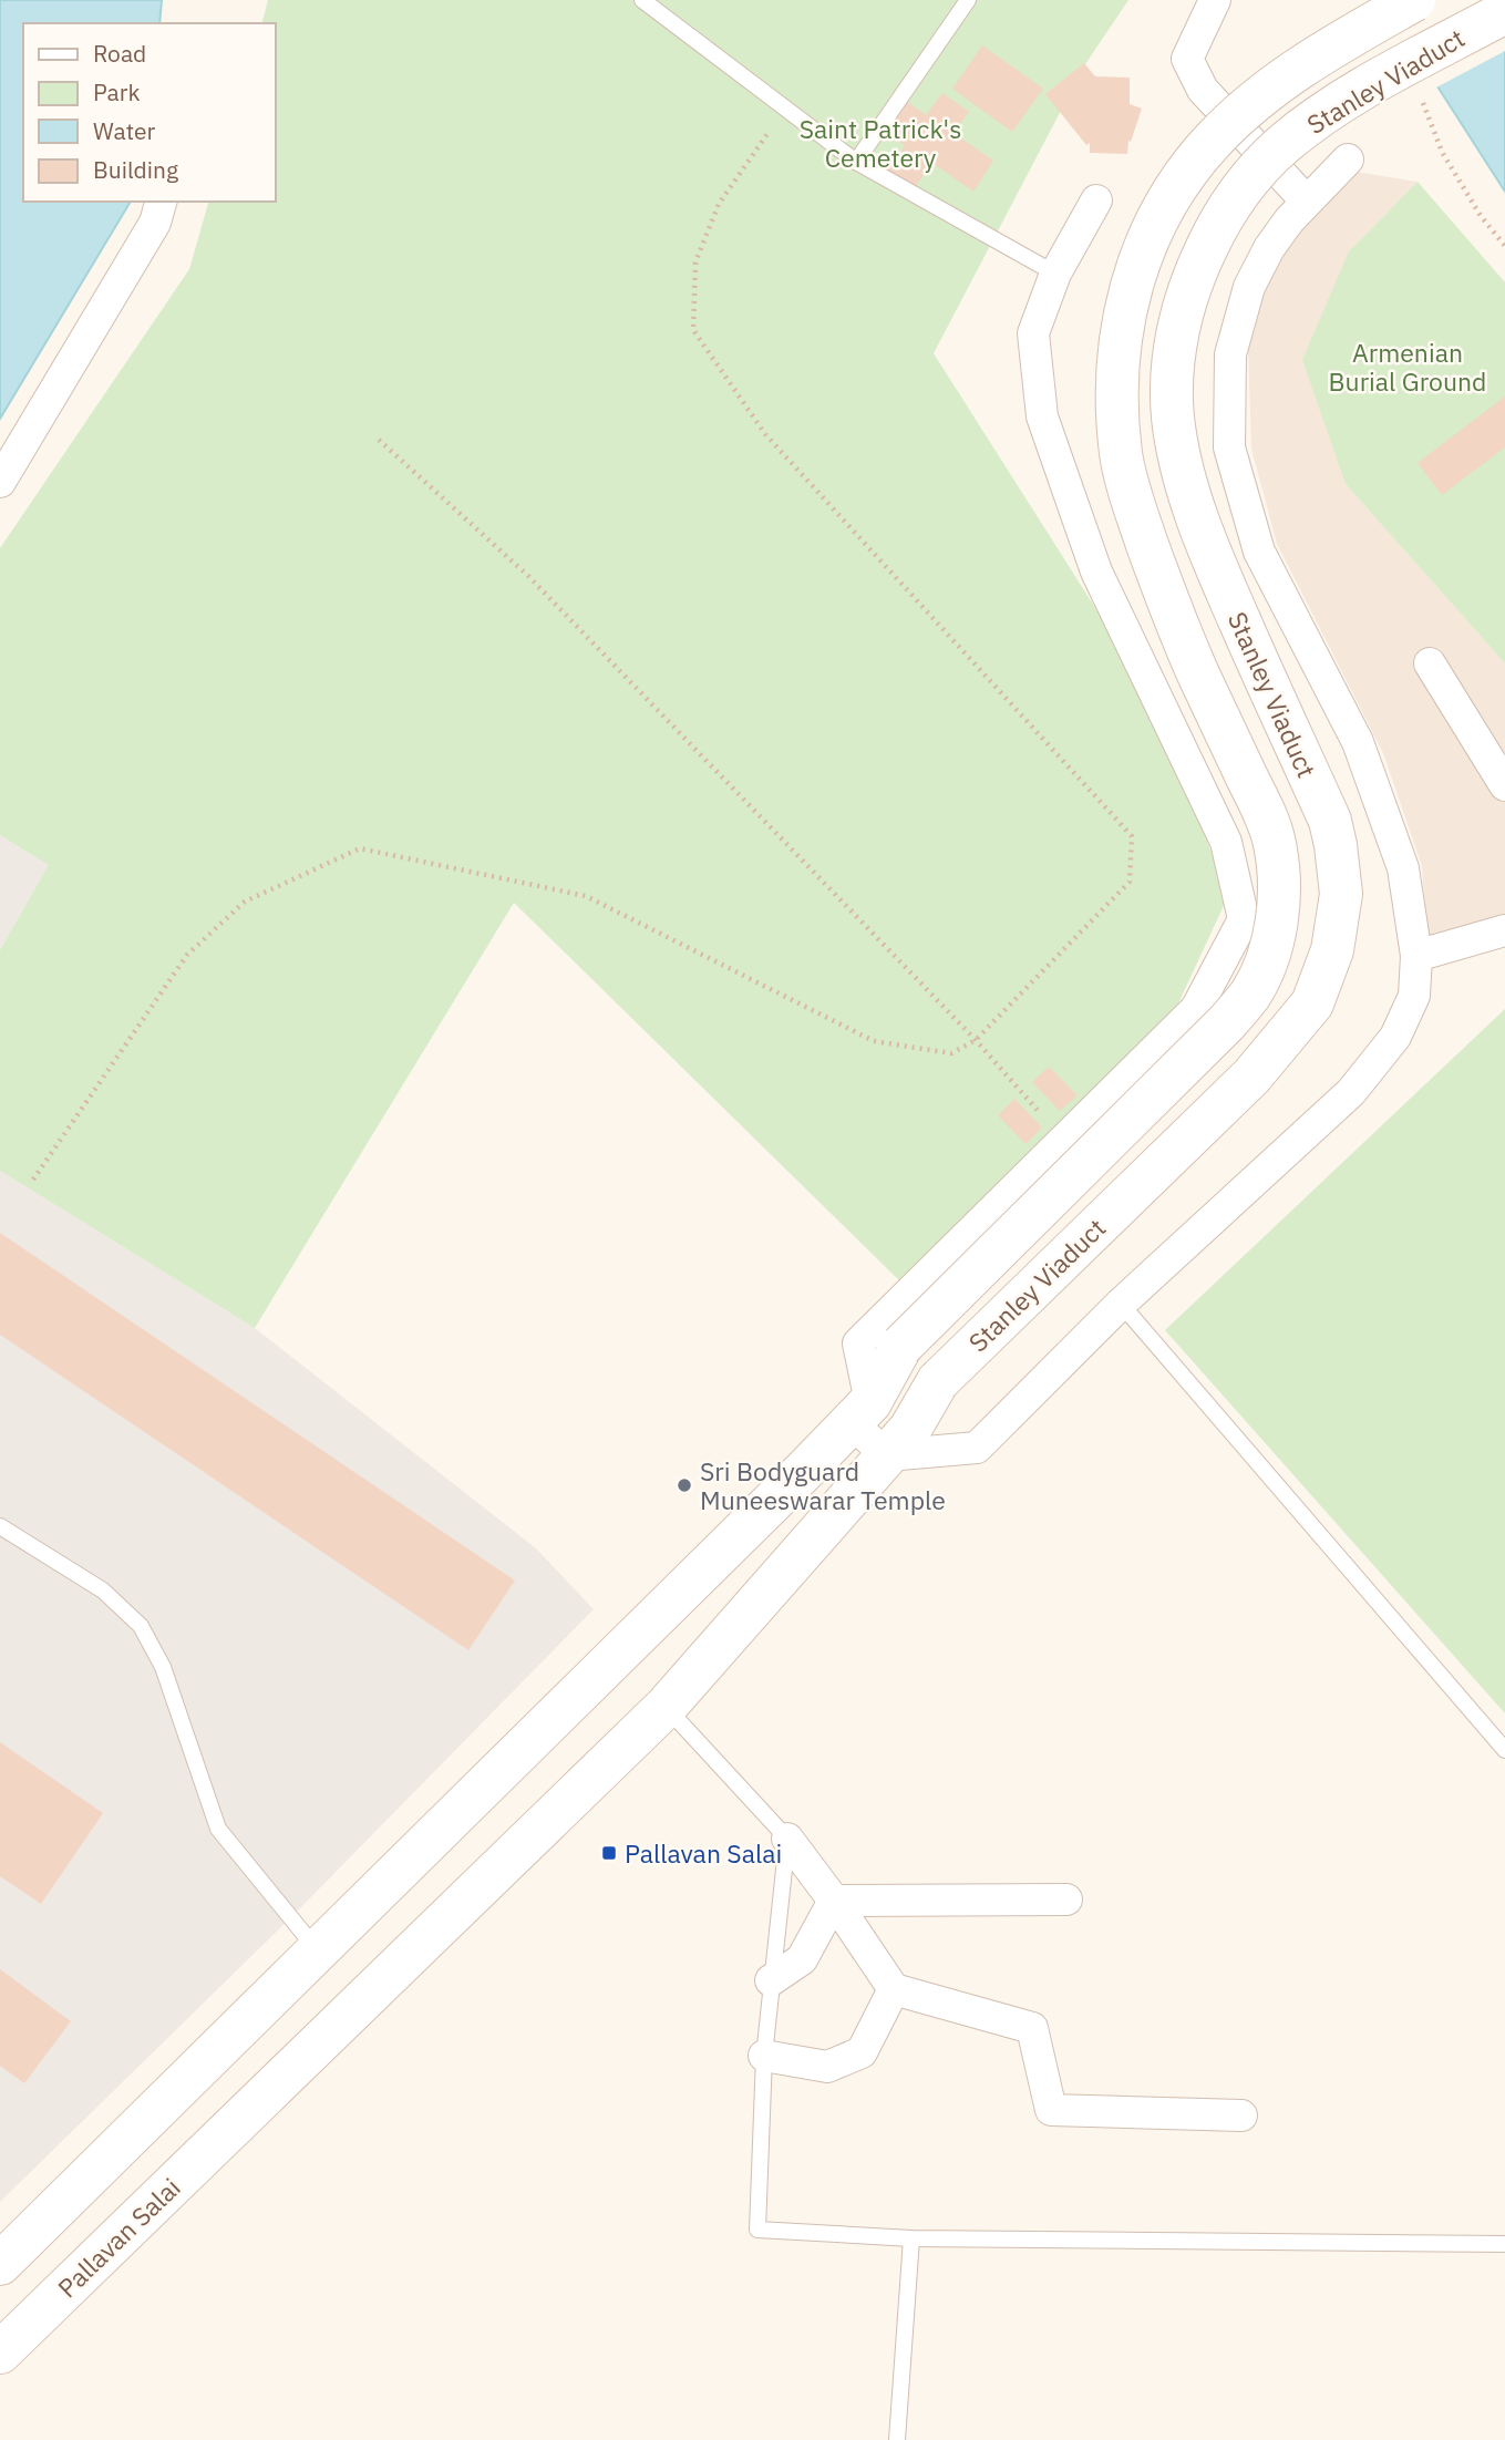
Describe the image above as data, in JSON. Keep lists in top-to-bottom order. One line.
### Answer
{"streets":{"main road":["Stanley Viaduct","Pallavan Salai"]},"crossings":[["Stanley Viaduct","Pallavan Salai"]],"parks":["Saint Patrick's Cemetery","Armenian Burial Ground"],"places":{"other":["Sri Bodyguard Muneeswarar Temple"],"transit":["Pallavan Salai"]},"legend":["Road","Park","Water","Building"]}
